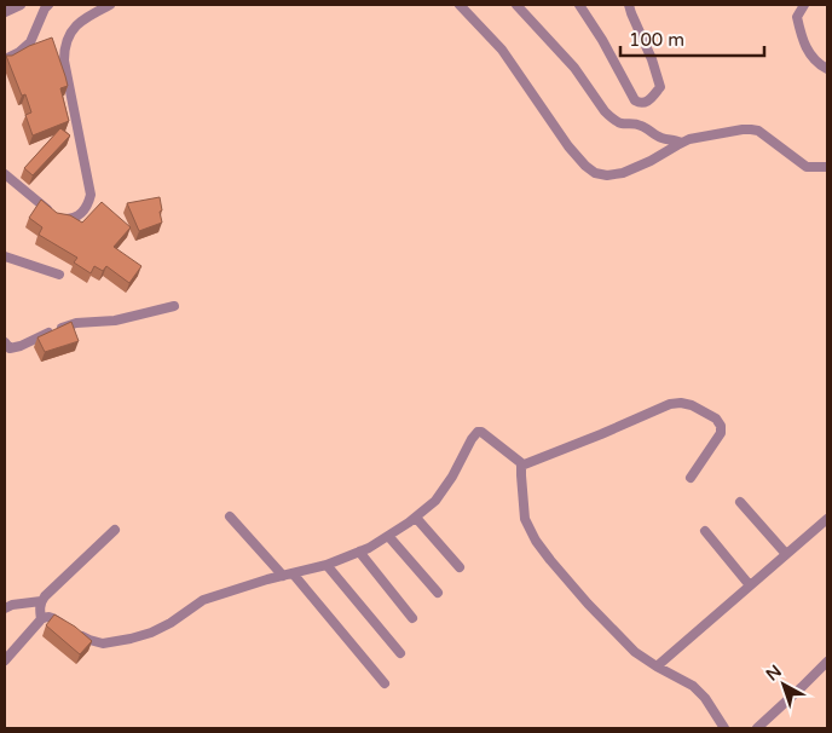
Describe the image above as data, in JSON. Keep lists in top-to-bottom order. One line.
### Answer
{"scale_bar":"100 m","north":"top left"}
